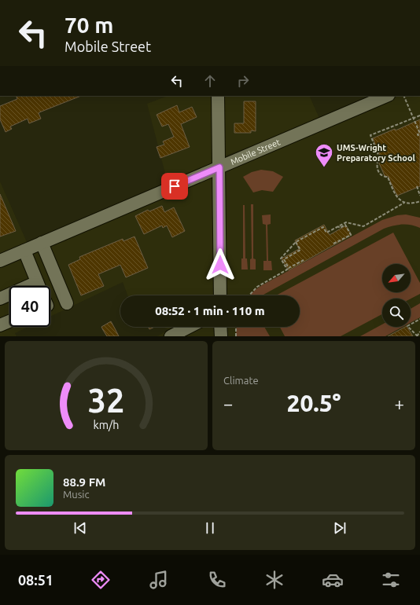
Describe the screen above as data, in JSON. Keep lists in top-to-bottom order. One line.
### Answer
{"streets":{"street":["Mobile Street"]},"places":{"school or university":["UMS-Wright Preparatory School"]},"north":"bottom left","page":{"turn":["70 m","Mobile Street"],"limit":"40","trip":"08:52 · 1 min · 110 m","tile":"Climate","heat":["−","20.5°","+"],"song":["88.9 FM","Music"],"tabs":"08:51","gauge":["32","km/h"]}}
